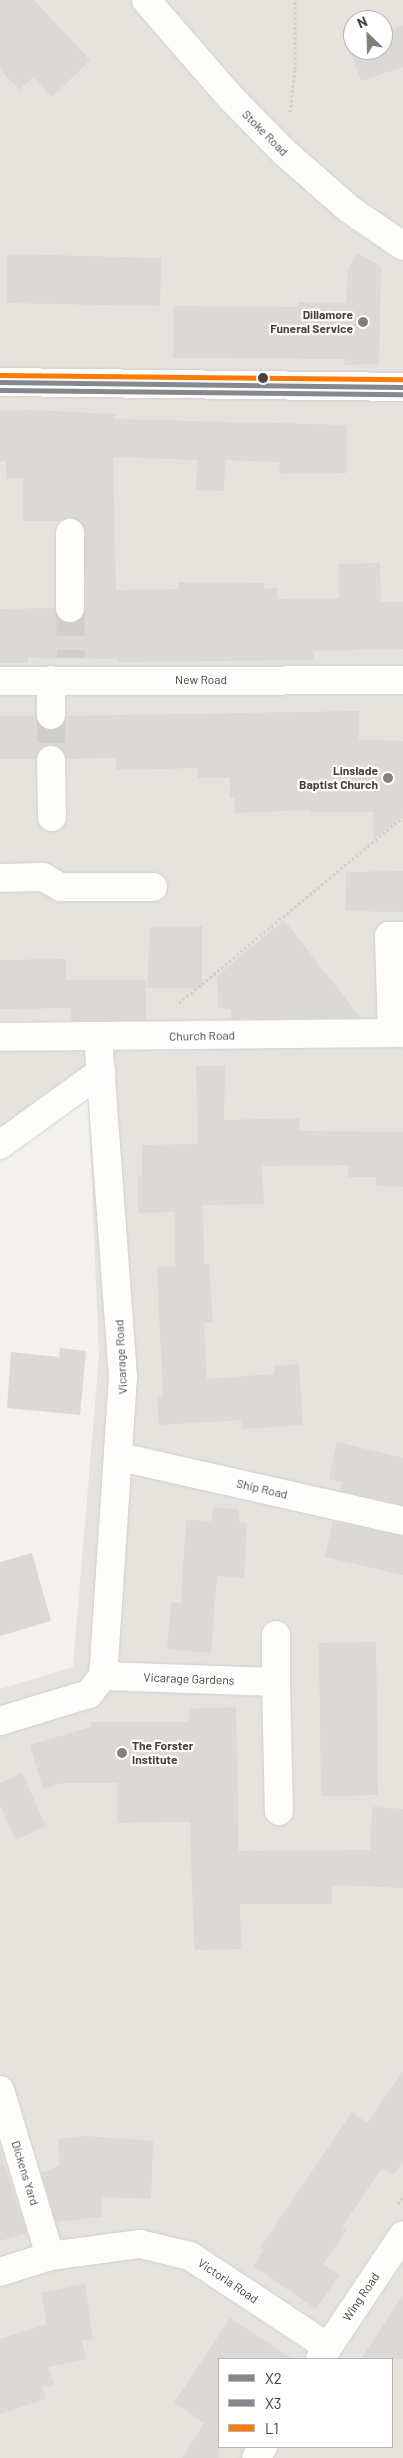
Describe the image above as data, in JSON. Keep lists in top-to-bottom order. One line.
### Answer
{"streets":{"street":["Stoke Road","New Road","Church Road","Vicarage Road","Ship Road","Vicarage Gardens","Dickens Yard","Victoria Road","Wing Road"]},"crossings":[["Church Road","Vicarage Road"],["Vicarage Road","Ship Road"],["Vicarage Road","Vicarage Gardens"],["Dickens Yard","Victoria Road"],["Victoria Road","Wing Road"]],"places":["Dillamore Funeral Service","Linslade Baptist Church","The Forster Institute"],"lines":["transit line L1","transit line X2","transit line X3"],"legend":["X2","X3","L1"],"north":"top left"}
